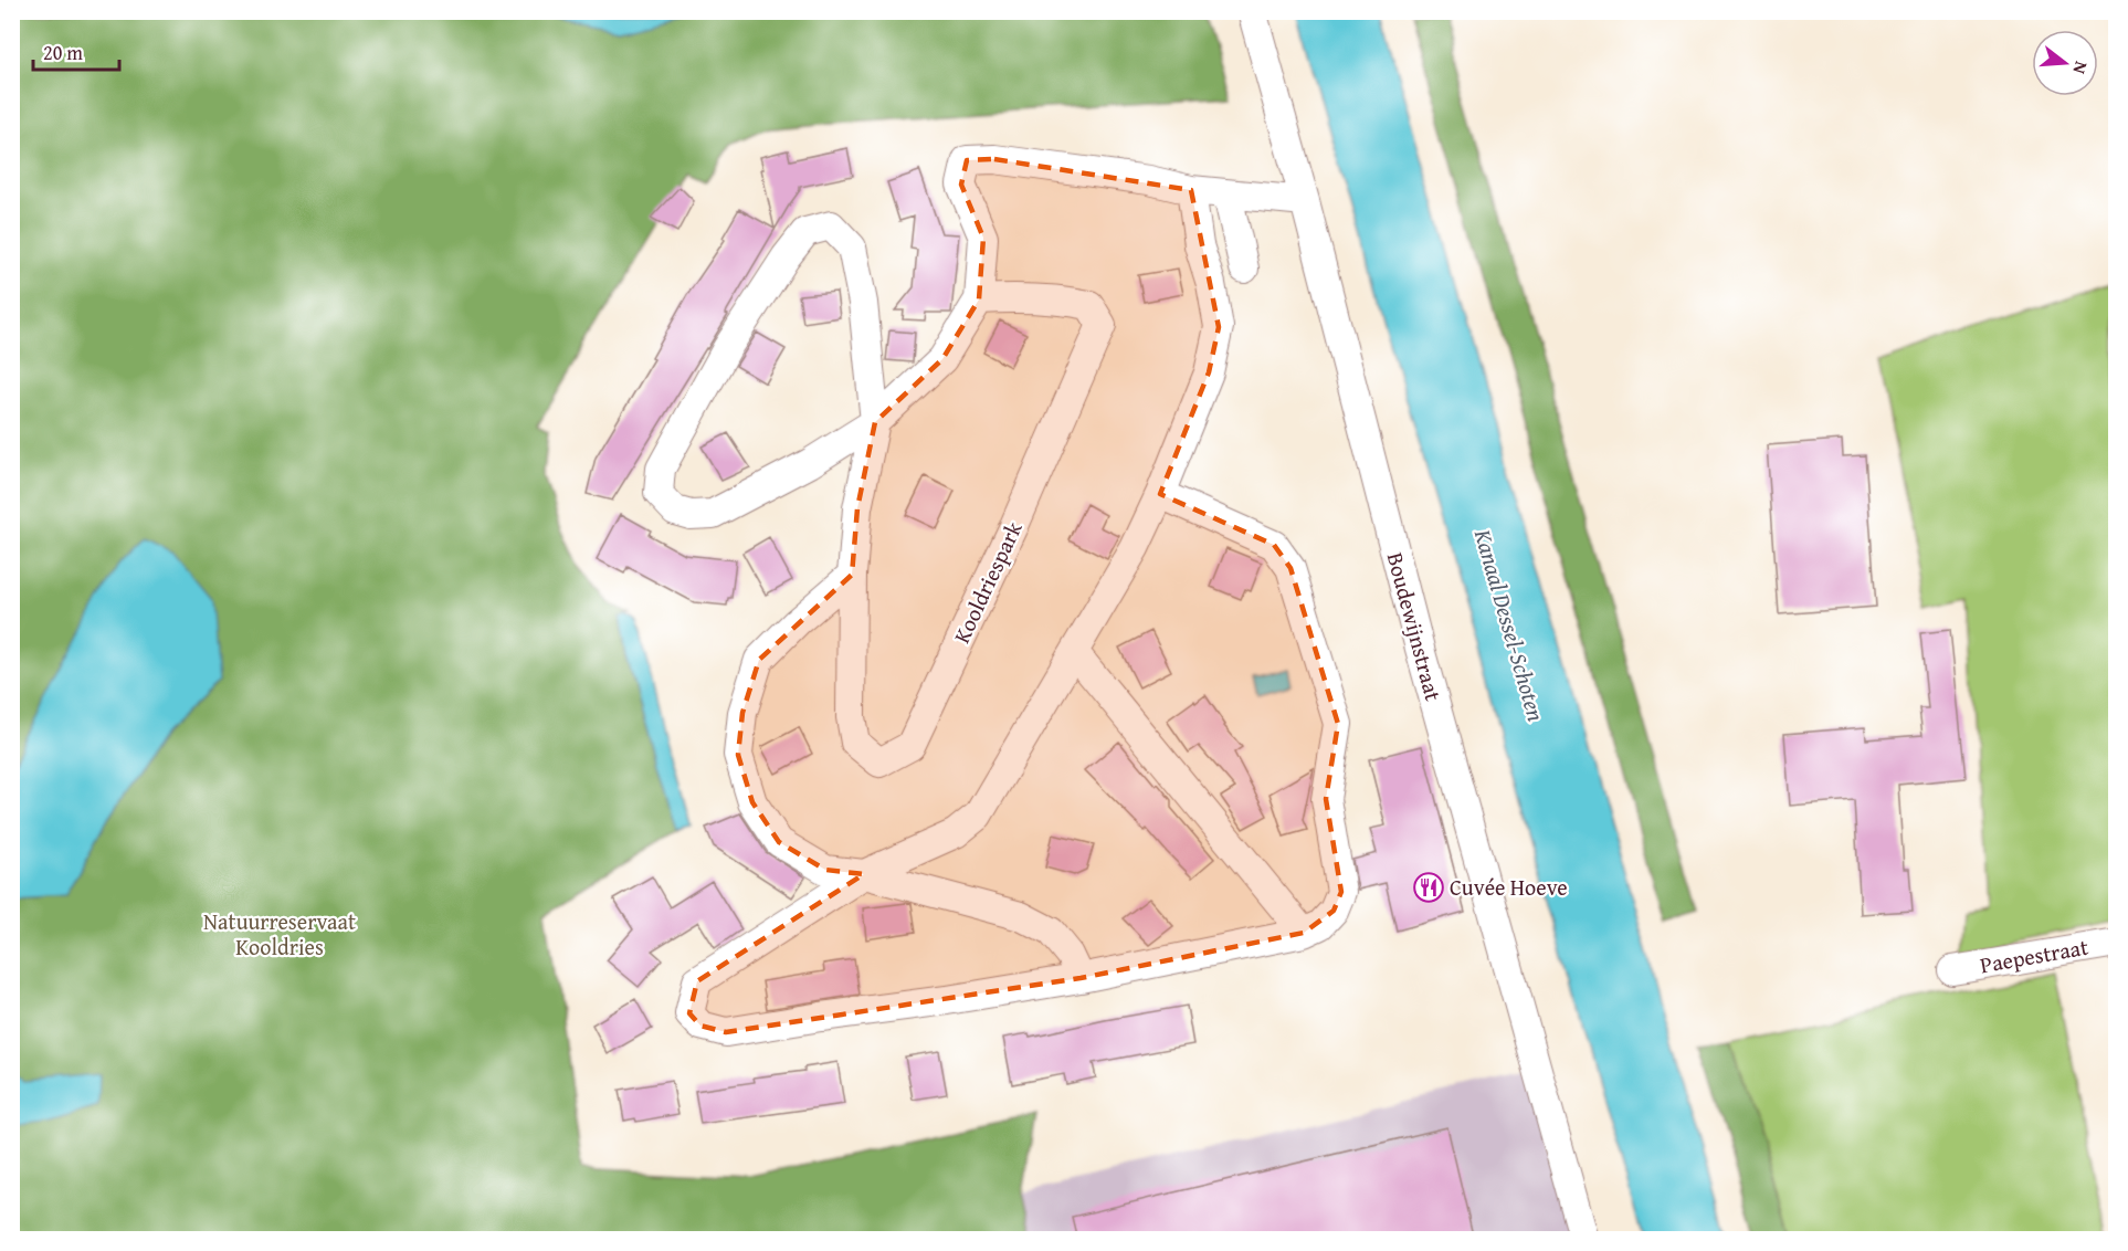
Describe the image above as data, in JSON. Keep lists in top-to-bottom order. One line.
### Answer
{"streets":{"street":["Kooldriespark","Boudewijnstraat","Paepestraat"]},"crossings":[["Kooldriespark","Boudewijnstraat"]],"water":["Kanaal Dessel-Schoten"],"parks":["Natuurreservaat Kooldries"],"places":{"restaurant":["Cuvée Hoeve"]},"scale_bar":"20 m","north":"right"}
